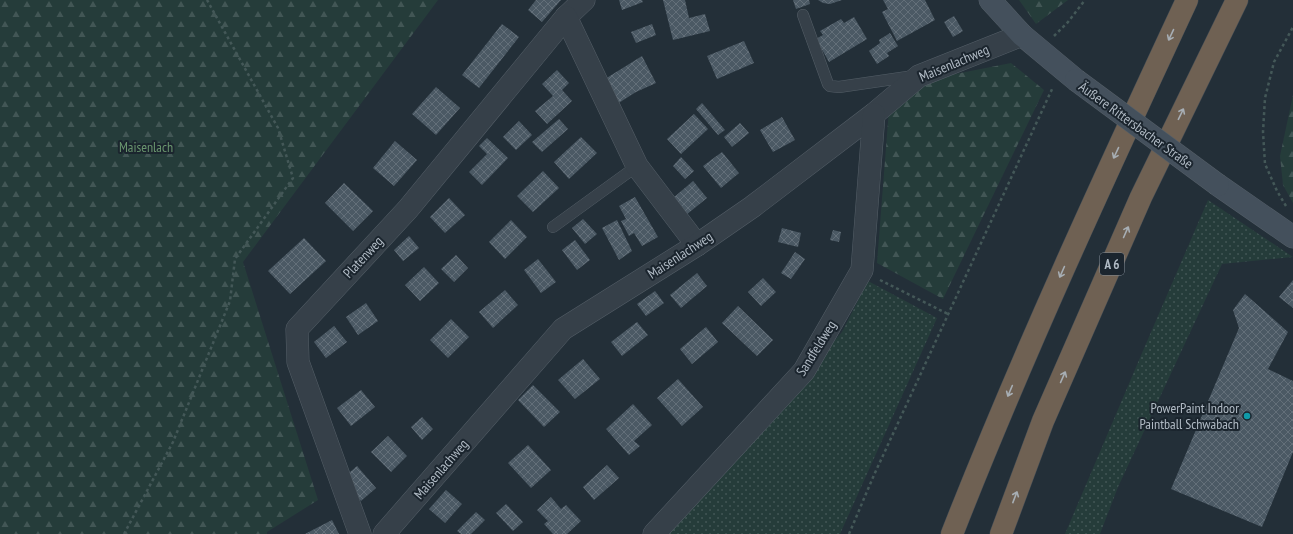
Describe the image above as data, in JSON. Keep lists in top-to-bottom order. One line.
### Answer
{"streets":{"highway":["A 6"],"main road":["Äußere Rittersbacher Straße"],"street":["Maisenlachweg","Platenweg","Sandfeldweg"]},"crossings":[["Maisenlachweg","Äußere Rittersbacher Straße"],["Maisenlachweg","Sandfeldweg"]],"parks":["Maisenlach"],"places":["PowerPaint Indoor Paintball Schwabach"]}
